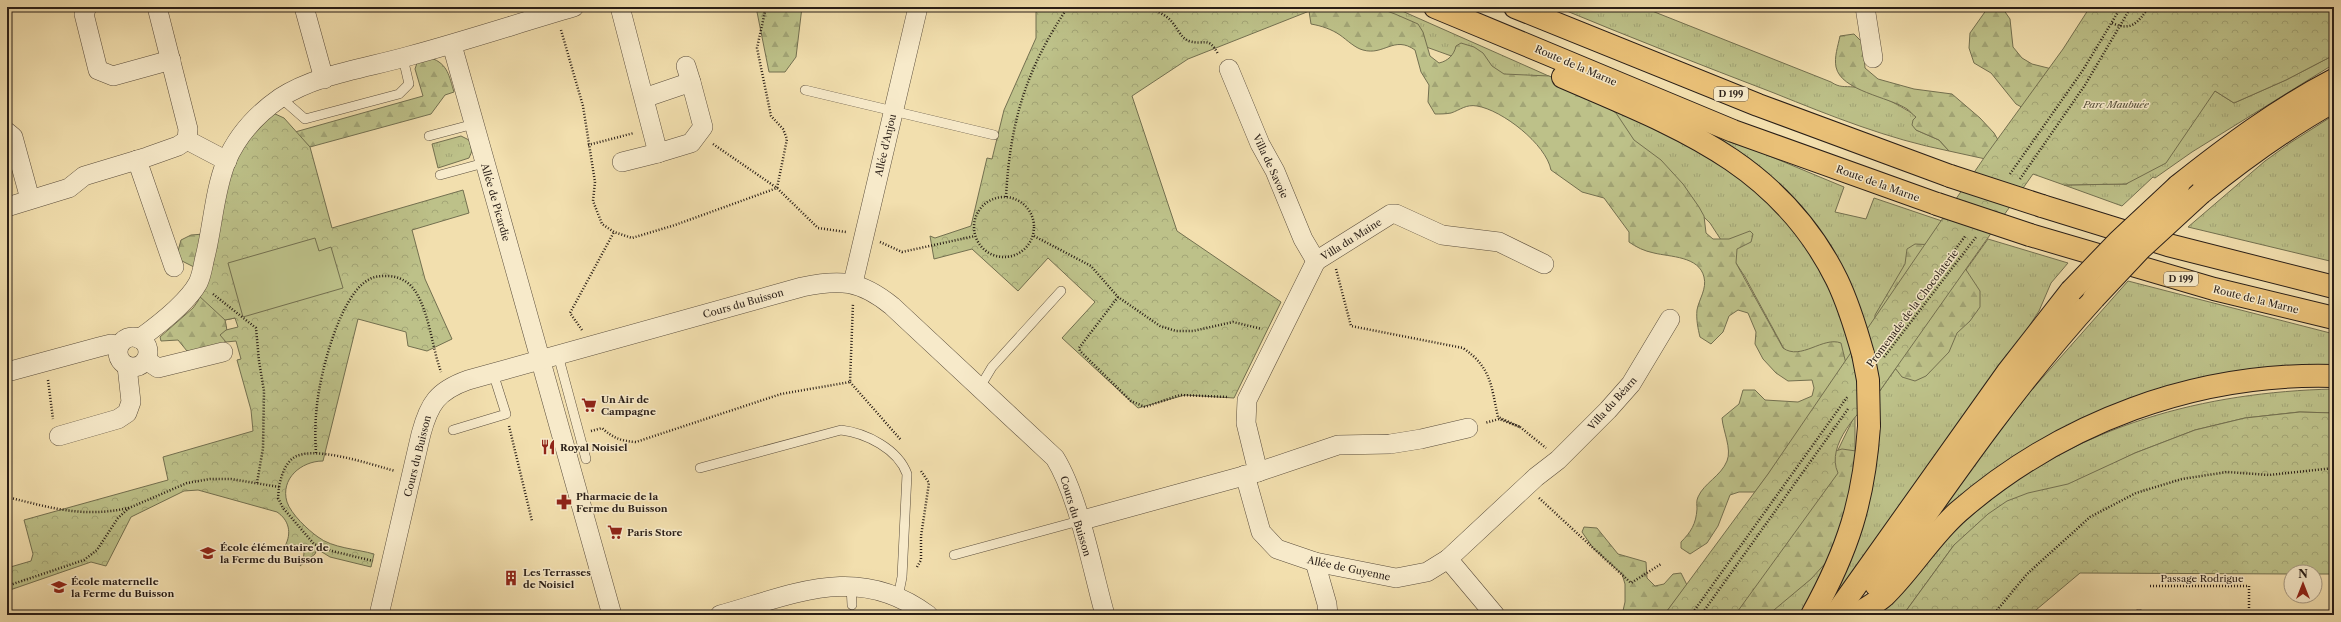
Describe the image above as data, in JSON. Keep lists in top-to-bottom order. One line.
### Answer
{"streets":{"highway":["Route de la Marne","D 199"],"street":["Allée d'Anjou","Villa de Savoie","Allée de Picardie","Villa du Maine","Cours du Buisson","Villa du Béarn","Allée de Guyenne"],"path":["Promenade de la Chocolaterie","Passage Rodrigue"]},"crossings":[["Allée d'Anjou","Cours du Buisson"],["Villa de Savoie","Villa du Maine"],["Villa de Savoie","Allée de Guyenne"],["Allée de Picardie","Cours du Buisson"],["Villa du Maine","Allée de Guyenne"],["Villa du Béarn","Allée de Guyenne"]],"parks":["Parc Maubuée"],"places":{"supermarket":["Un Air de Campagne","Paris Store"],"restaurant":["Royal Noisiel"],"pharmacy":["Pharmacie de la Ferme du Buisson"],"school or university":["École élémentaire de la Ferme du Buisson","École maternelle la Ferme du Buisson"],"building":["Les Terrasses de Noisiel"]},"north":"top"}
